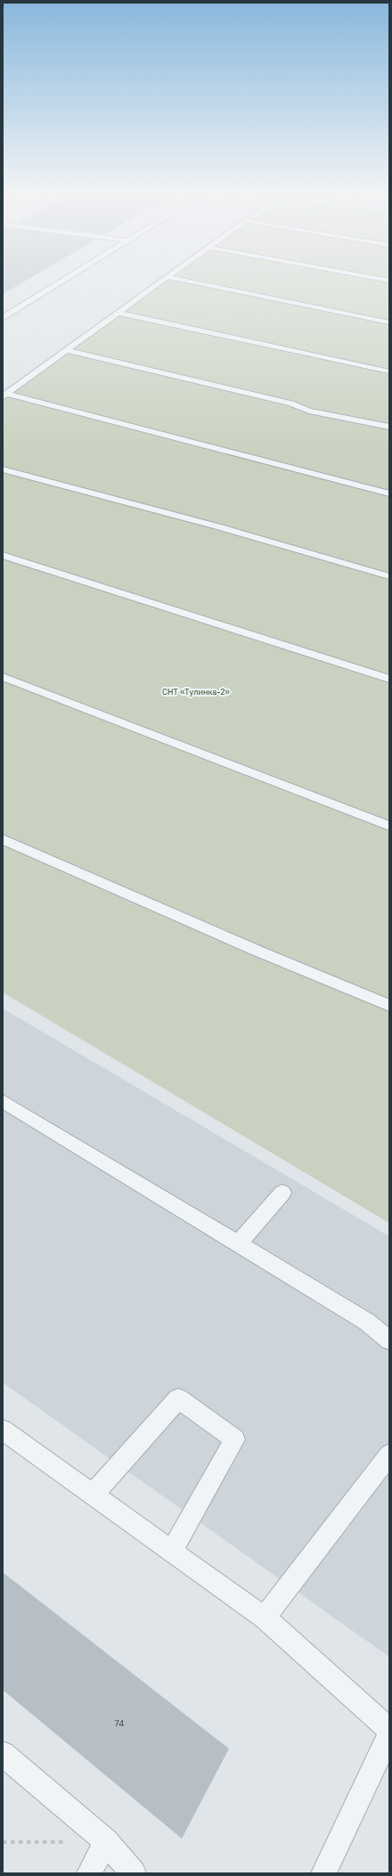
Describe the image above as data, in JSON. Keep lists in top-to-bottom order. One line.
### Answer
{"parks":["СНТ «Тулинка-2»"],"house_numbers":["74"]}
